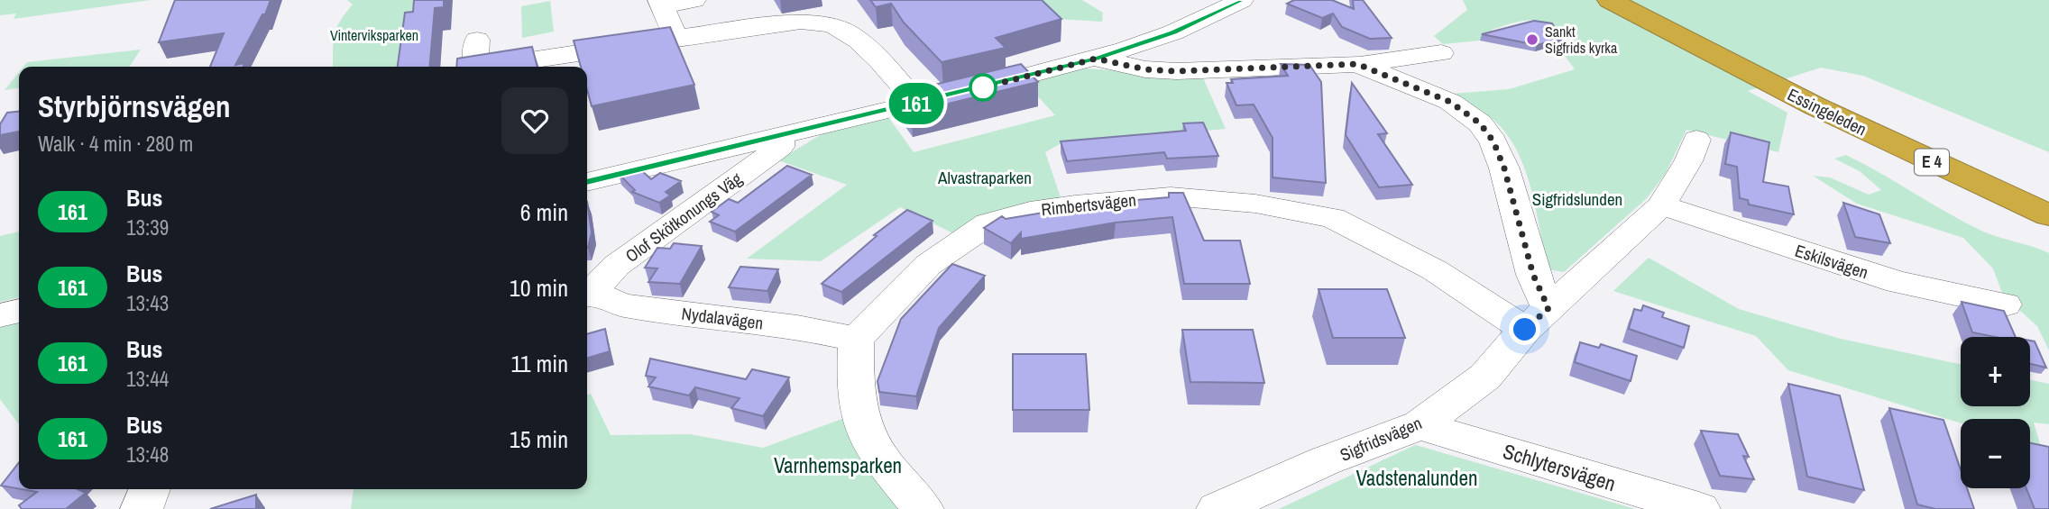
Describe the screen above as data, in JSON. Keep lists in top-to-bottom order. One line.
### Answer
{"streets":{"highway":["Essingeleden","E 4"],"street":["Rimbertsvägen","Olof Skötkonungs Väg","Eskilsvägen","Nydalavägen","Sigfridsvägen","Schlytersvägen"]},"crossings":[["Rimbertsvägen","Nydalavägen"],["Rimbertsvägen","Sigfridsvägen"],["Olof Skötkonungs Väg","Nydalavägen"],["Eskilsvägen","Sigfridsvägen"],["Sigfridsvägen","Schlytersvägen"]],"parks":["Vinterviksparken","Alvastraparken","Sigfridslunden","Varnhemsparken","Vadstenalunden"],"places":["Sankt Sigfrids kyrka"],"lines":["bus line 161"],"page":{"on_map":"161","heading":["Styrbjörnsvägen","Walk · 4 min · 280 m"],"list":[{"mark":"161","name":"Bus","note":"13:39","value":"6 min"},{"mark":"161","name":"Bus","note":"13:43","value":"10 min"},{"mark":"161","name":"Bus","note":"13:44","value":"11 min"},{"mark":"161","name":"Bus","note":"13:48","value":"15 min"}],"map_buttons":["+","−"]}}
